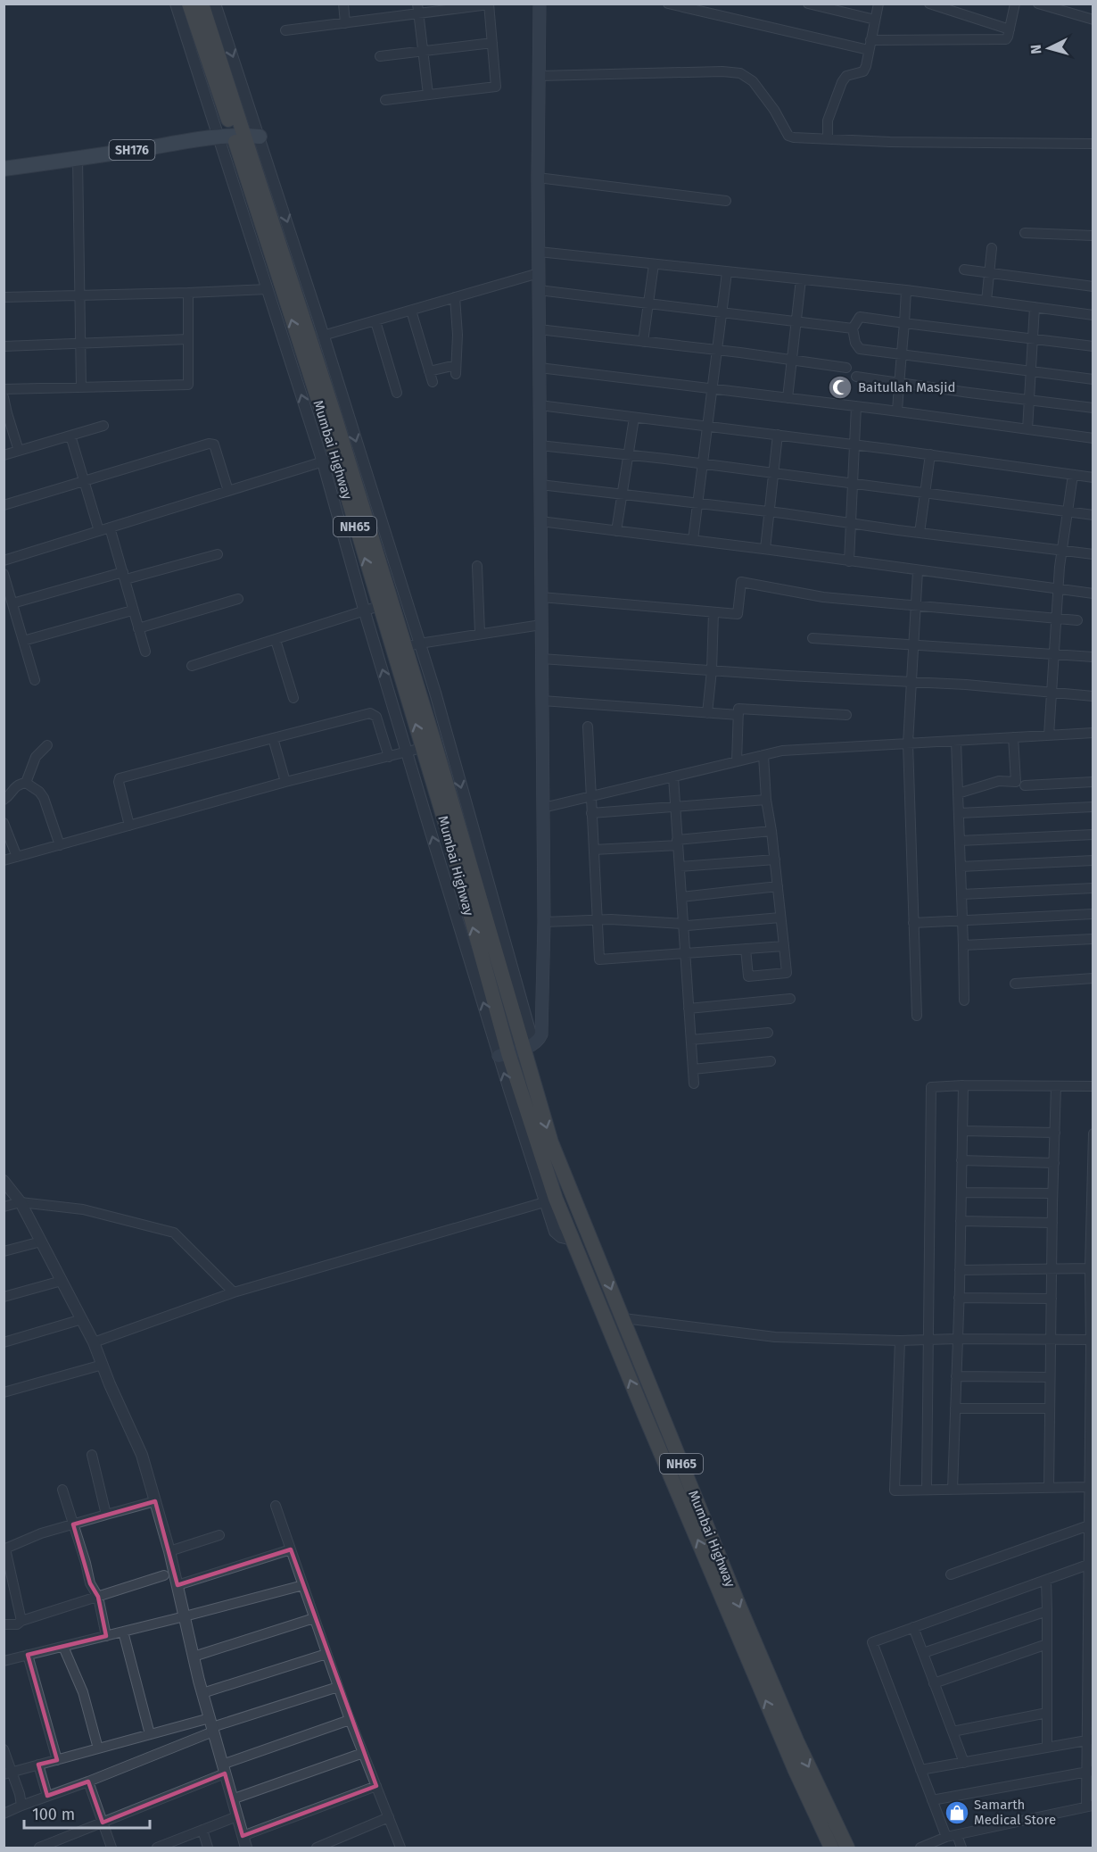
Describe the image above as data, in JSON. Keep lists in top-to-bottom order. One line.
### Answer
{"streets":{"highway":["Mumbai Highway","NH65"],"main road":["SH176"]},"crossings":[["SH176","Mumbai Highway"],["Mumbai Highway","NH65"]],"places":{"mosque":["Baitullah Masjid"],"shop":["Samarth Medical Store"]},"scale_bar":"100 m","north":"left"}
